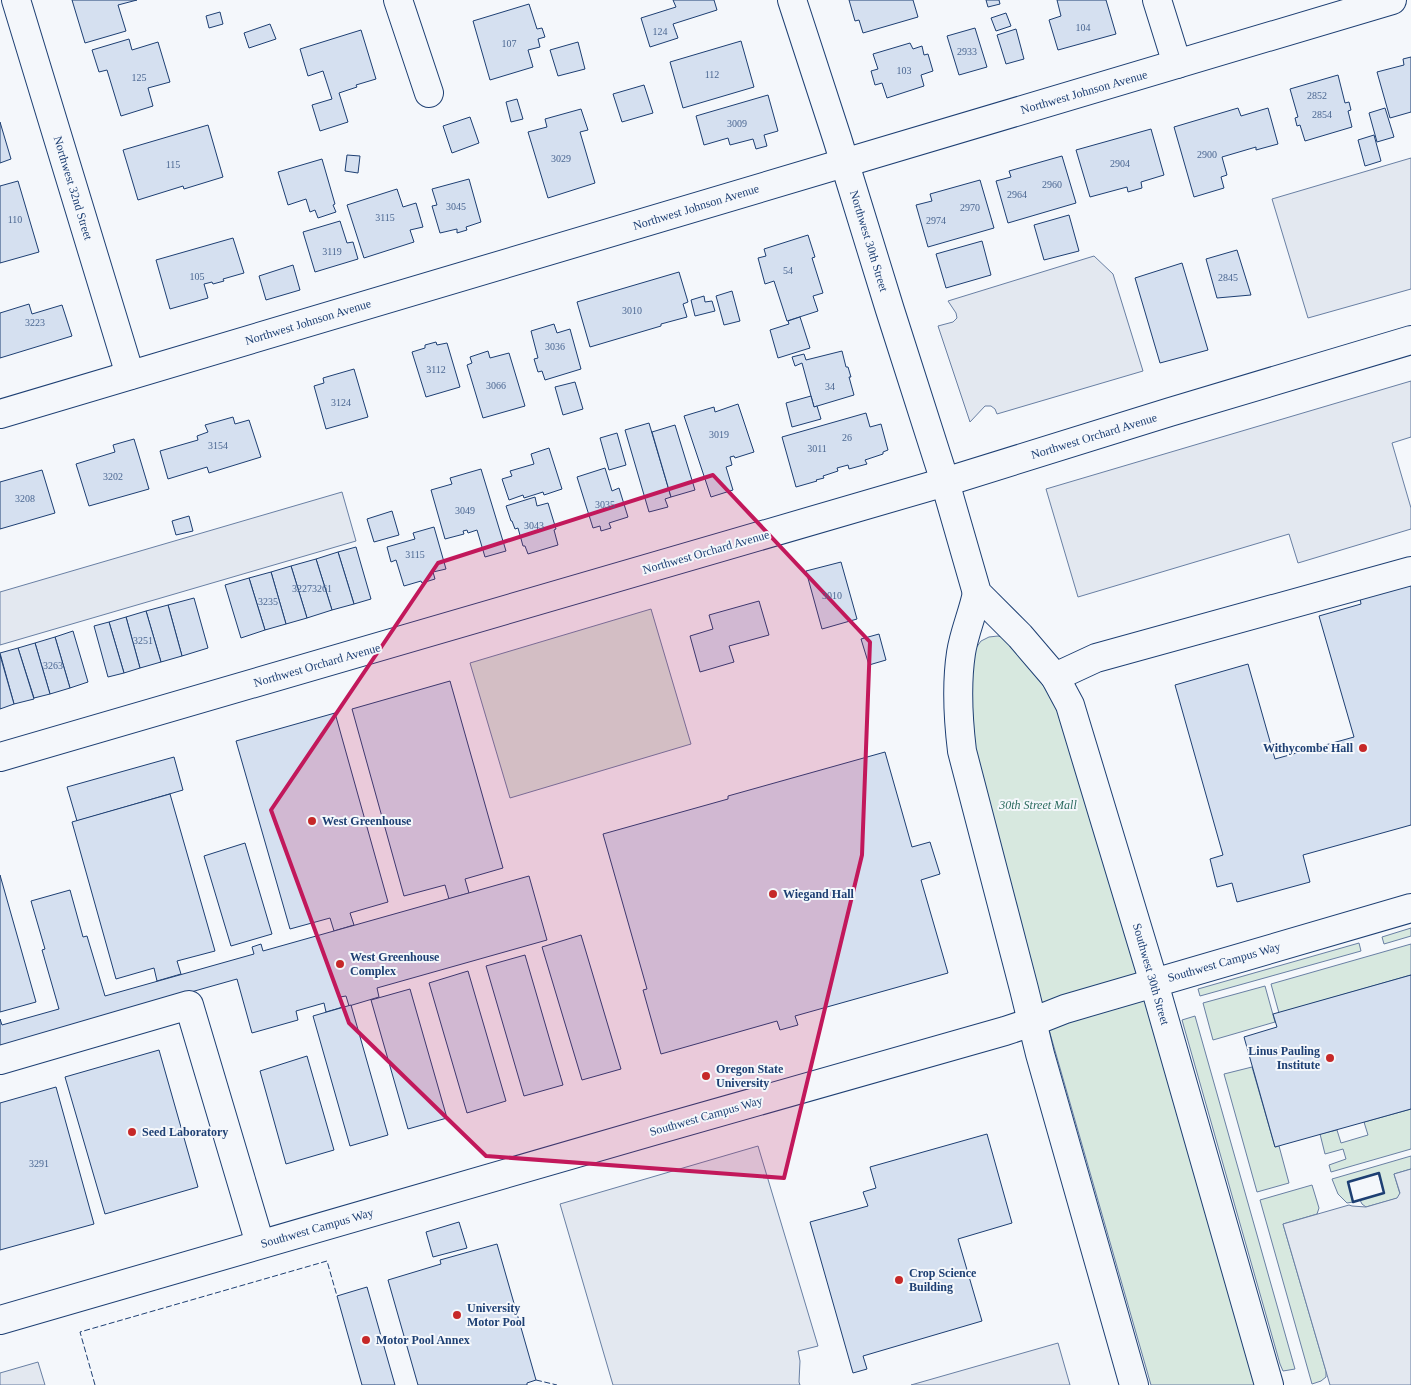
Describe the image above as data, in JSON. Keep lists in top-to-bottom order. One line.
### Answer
{"streets":{"street":["Northwest Johnson Avenue","Northwest 32nd Street","Northwest 30th Street","Northwest Orchard Avenue","Southwest Campus Way","Southwest 30th Street"]},"crossings":[["Northwest Johnson Avenue","Northwest 32nd Street"],["Northwest Johnson Avenue","Northwest 30th Street"],["Northwest 30th Street","Northwest Orchard Avenue"],["Northwest 30th Street","Southwest 30th Street"],["Northwest Orchard Avenue","Southwest 30th Street"],["Southwest Campus Way","Southwest 30th Street"]],"parks":["30th Street Mall"],"places":["Withycombe Hall","West Greenhouse","Wiegand Hall","West Greenhouse Complex","Linus Pauling Institute","Oregon State University","Seed Laboratory","Crop Science Building","University Motor Pool","Motor Pool Annex"],"house_numbers":["104","124","107","2933","103","112","125","2852","2854","3009","2900","3029","2904","115","2960","2964","3045","2970","3115","110","2974","3119","54","105","2845","3010","3223","3036","3112","3066","34","3124","3019","26","3154","3011","3202","3208","3035","3049","3043","3115","32273261","3010","3235","3251","3263","3291"]}
